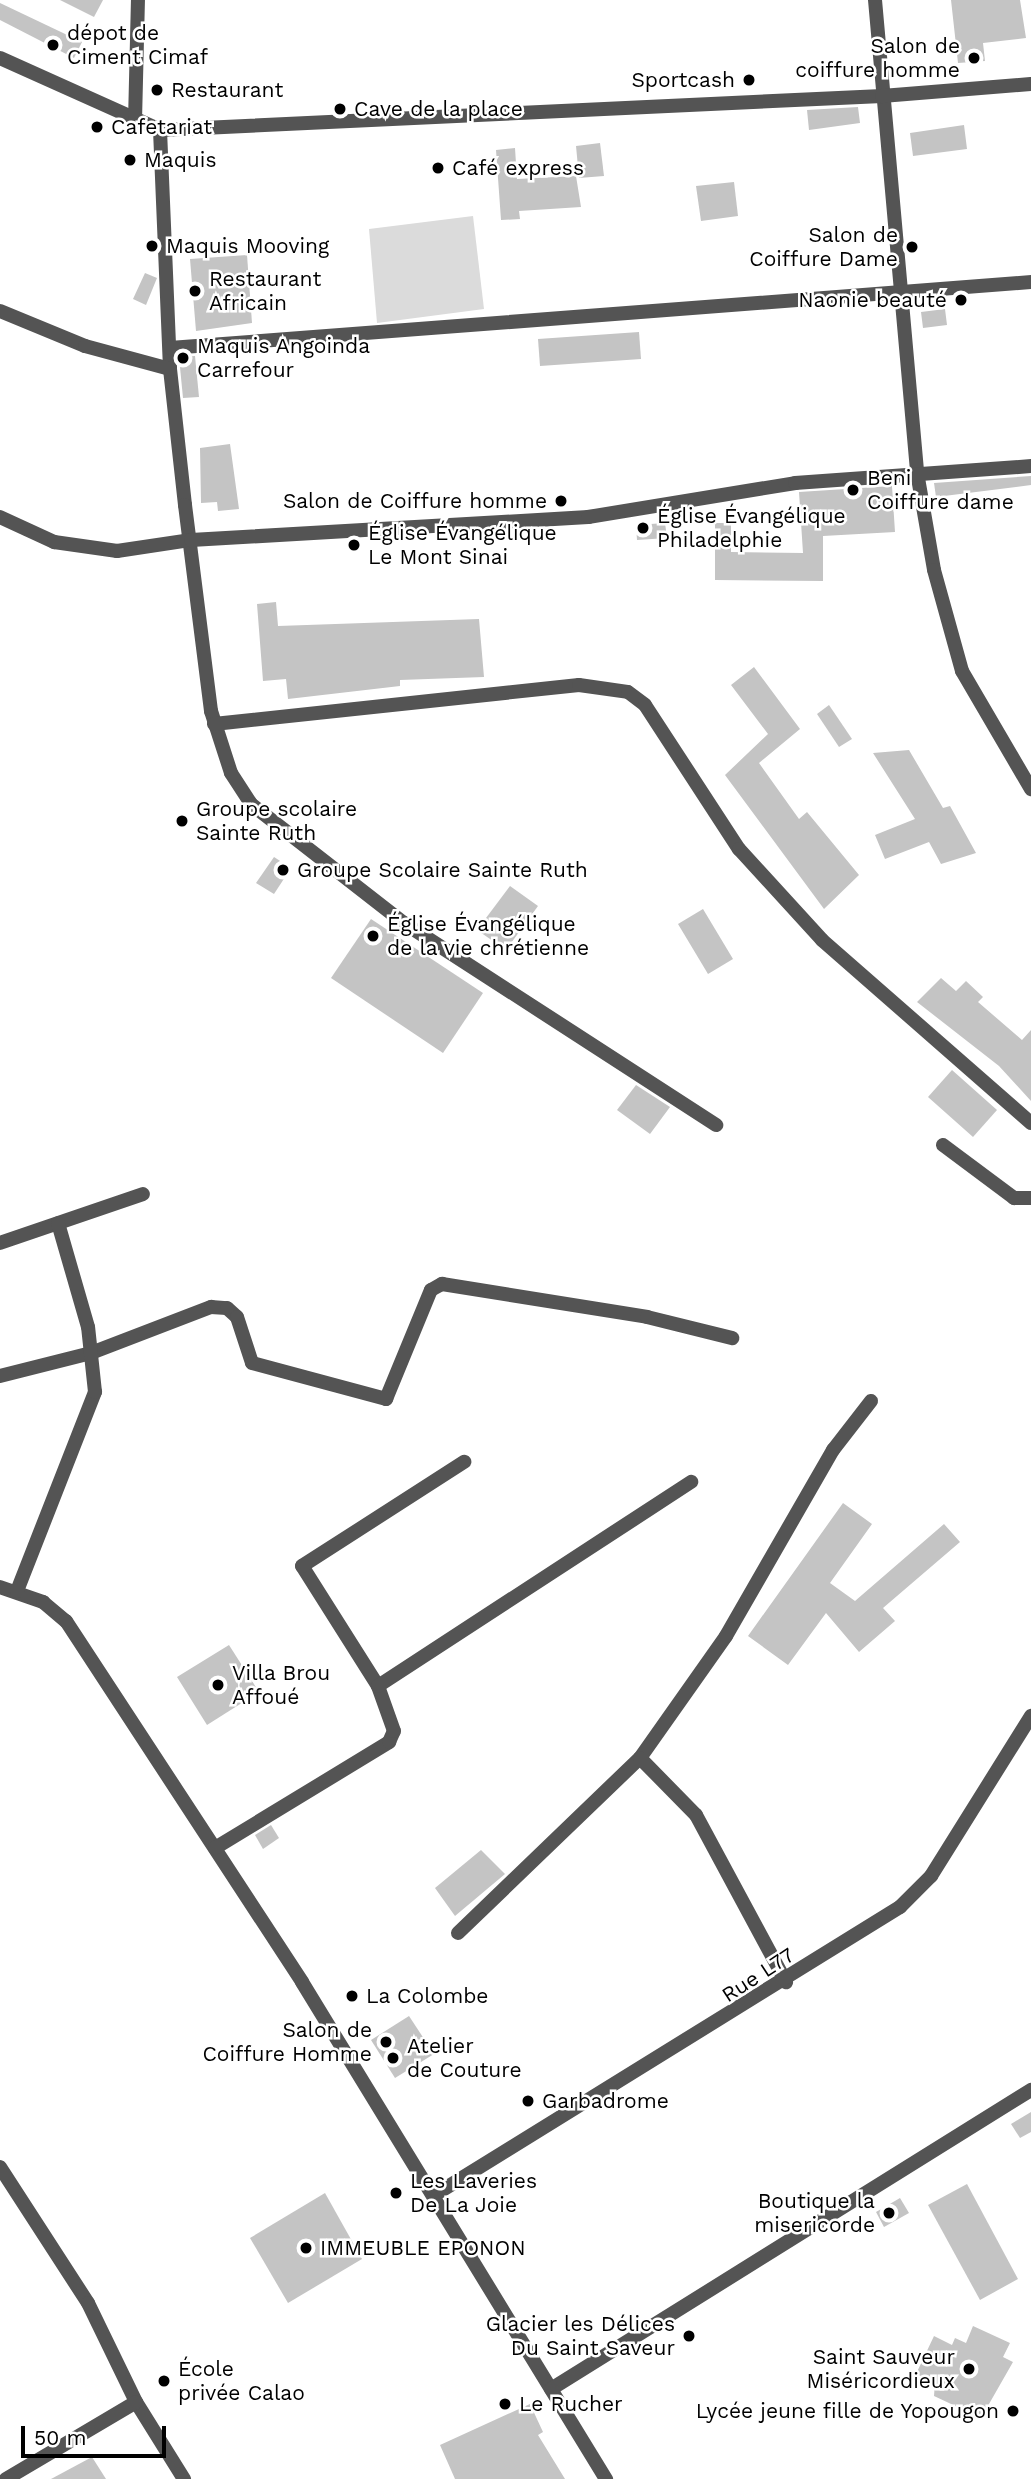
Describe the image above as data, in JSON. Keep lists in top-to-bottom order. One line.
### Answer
{"streets":{"street":["Rue L77"]},"places":["dépot de Ciment Cimaf","Salon de coiffure homme","Sportcash","Restaurant","Cave de la place","Cafetariat","Maquis","Café express","Maquis Mooving","Salon de Coiffure Dame","Restaurant Africain","Naonie beauté","Maquis Angoinda Carrefour","Beni Coiffure dame","Salon de Coiffure homme","Église Évangélique Philadelphie","Église Évangélique Le Mont Sinai","Groupe scolaire Sainte Ruth","Groupe Scolaire Sainte Ruth","Église Évangélique de la vie chrétienne","Villa Brou Affoué","La Colombe","Salon de Coiffure Homme","Atelier de Couture","Garbadrome","Les Laveries De La Joie","Boutique la misericorde","IMMEUBLE EPONON","Glacier les Délices Du Saint Saveur","Saint Sauveur Miséricordieux","École privée Calao","Le Rucher","Lycée jeune fille de Yopougon"],"scale_bar":"50 m"}
